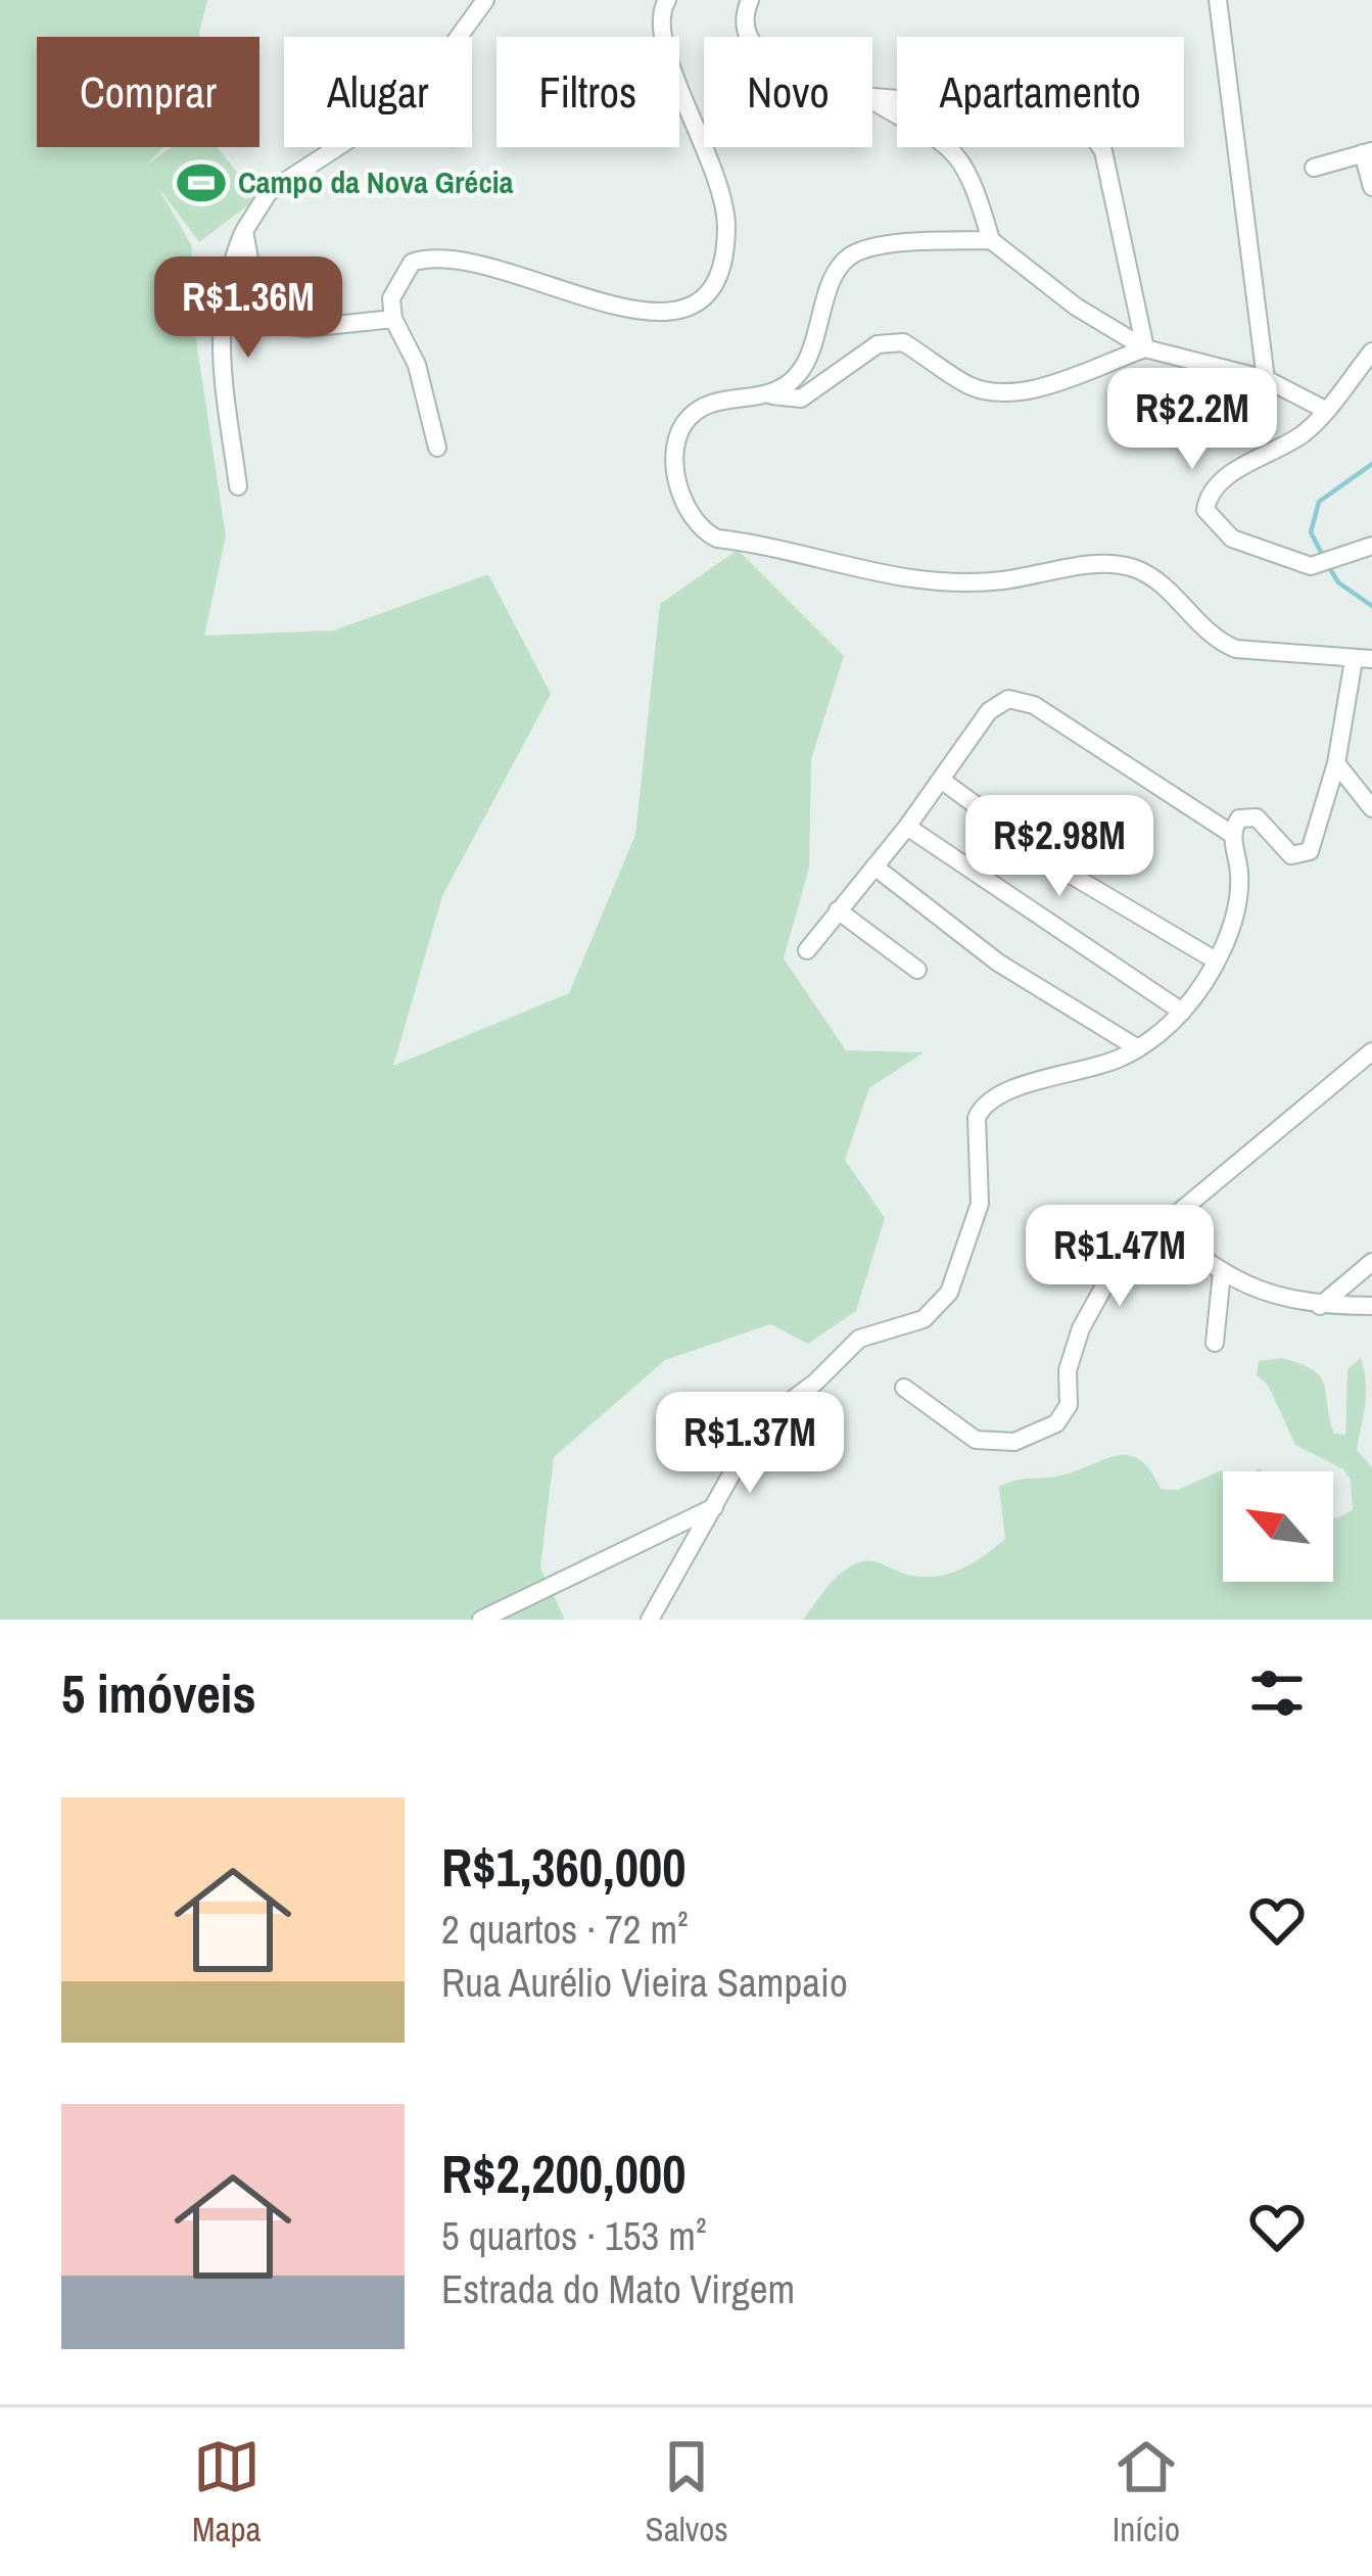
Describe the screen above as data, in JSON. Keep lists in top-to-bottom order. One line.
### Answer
{"places":{"sports":["Campo da Nova Grécia"]},"north":"top left","page":{"chip":["Comprar","Alugar","Filtros","Novo","Apartamento"],"price":["R$1.36M","R$2.2M","R$2.98M","R$1.47M","R$1.37M"],"heading":"5 imóveis","list":[{"name":"R$1,360,000","note":"2 quartos · 72 m² · Rua Aurélio Vieira Sampaio"},{"name":"R$2,200,000","note":"5 quartos · 153 m² · Estrada do Mato Virgem"}],"tabs":["Mapa","Salvos","Início"]}}
